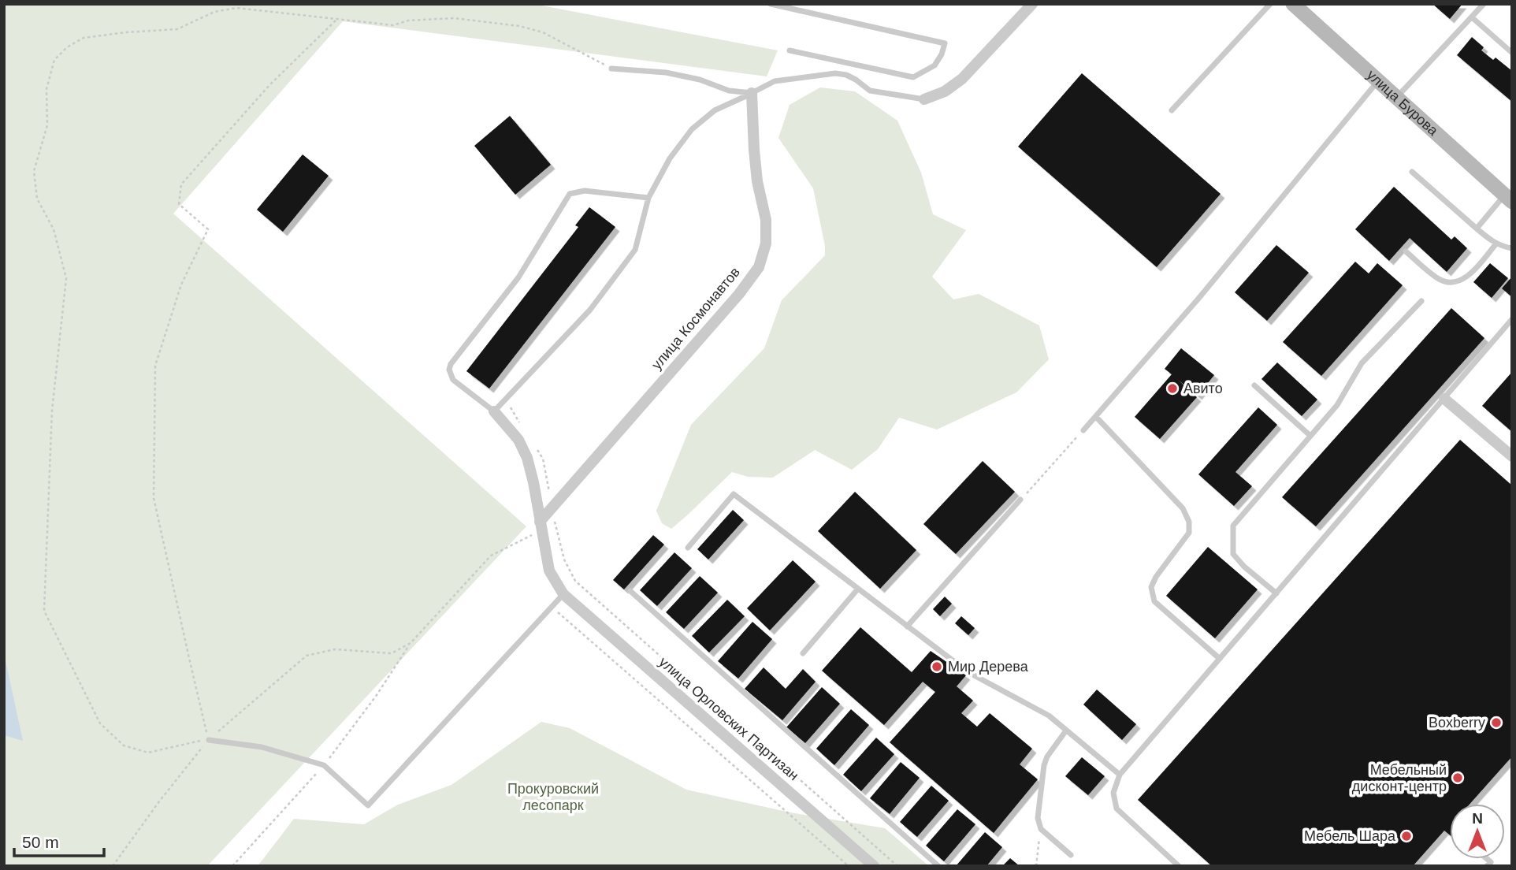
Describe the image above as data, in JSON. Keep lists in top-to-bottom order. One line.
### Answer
{"streets":{"main road":["улица Бурова"],"street":["улица Космонавтов","улица Орловских Партизан"]},"crossings":[["улица Космонавтов","улица Орловских Партизан"]],"parks":["Прокуровский лесопарк"],"places":["Авито","Мир Дерева","Boxberry","Мебельный дисконт-центр","Мебель Шара"],"scale_bar":"50 m","north":"top"}
